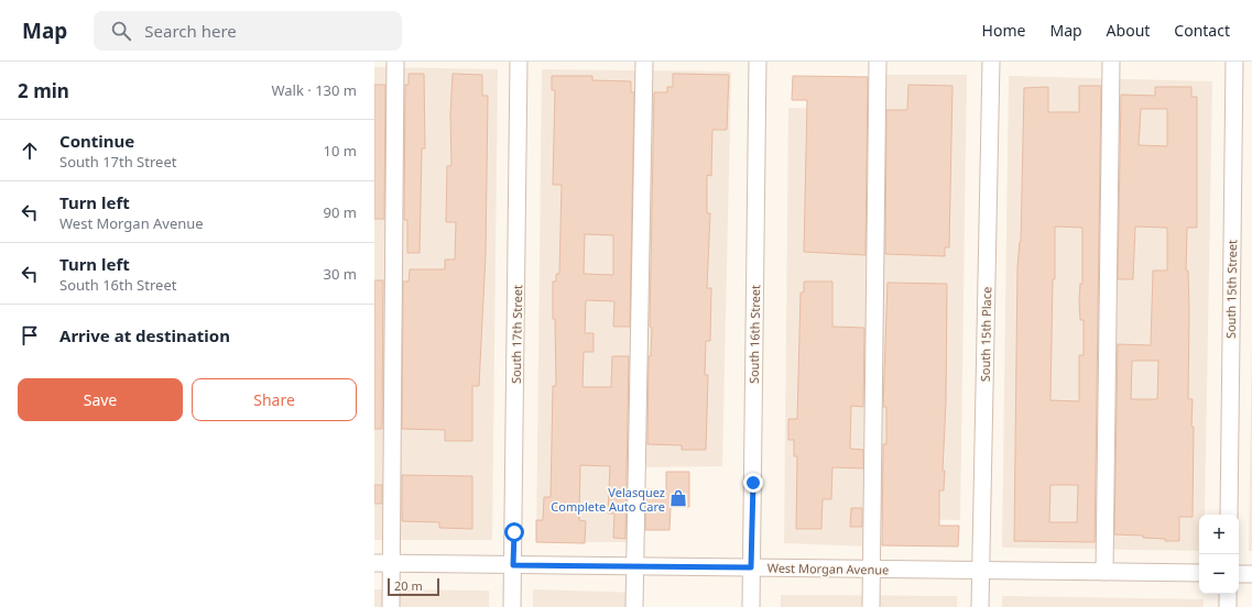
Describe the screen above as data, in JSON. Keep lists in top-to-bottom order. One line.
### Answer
{"streets":{"street":["South 15th Street","South 17th Street","South 16th Street","South 15th Place","West Morgan Avenue"]},"crossings":[["South 17th Street","West Morgan Avenue"],["South 16th Street","West Morgan Avenue"],["South 15th Place","West Morgan Avenue"]],"places":{"shop":["Velasquez Complete Auto Care"]},"scale_bar":"20 m","page":{"header":"Map","search":"Search here","nav":["Home","Map","About","Contact"],"heading":["2 min","Walk · 130 m"],"list":[["Continue","South 17th Street","10 m"],["Turn left","West Morgan Avenue","90 m"],["Turn left","South 16th Street","30 m"],"Arrive at destination"],"buttons":["Save","Share"],"map_buttons":["+","−"],"scale":"20 m"}}
